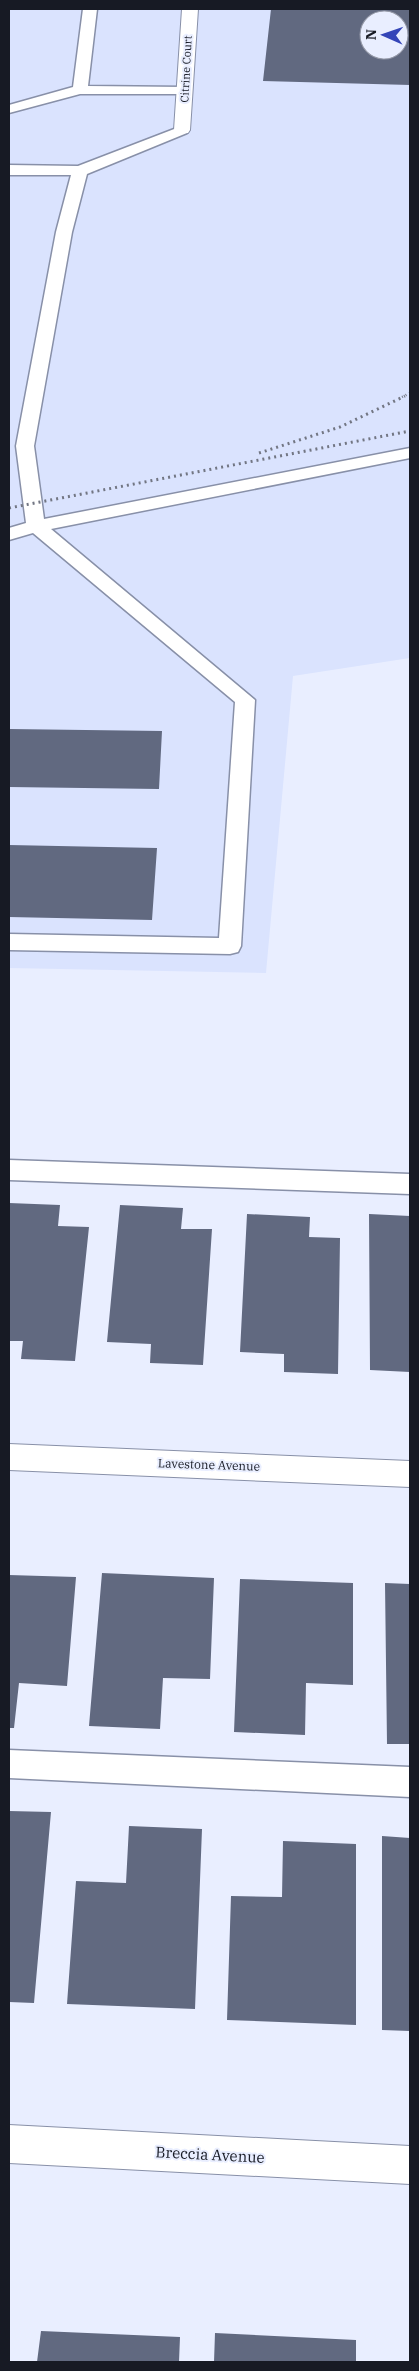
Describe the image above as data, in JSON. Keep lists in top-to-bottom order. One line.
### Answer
{"streets":{"street":["Citrine Court","Lavestone Avenue","Breccia Avenue"]},"north":"left"}
